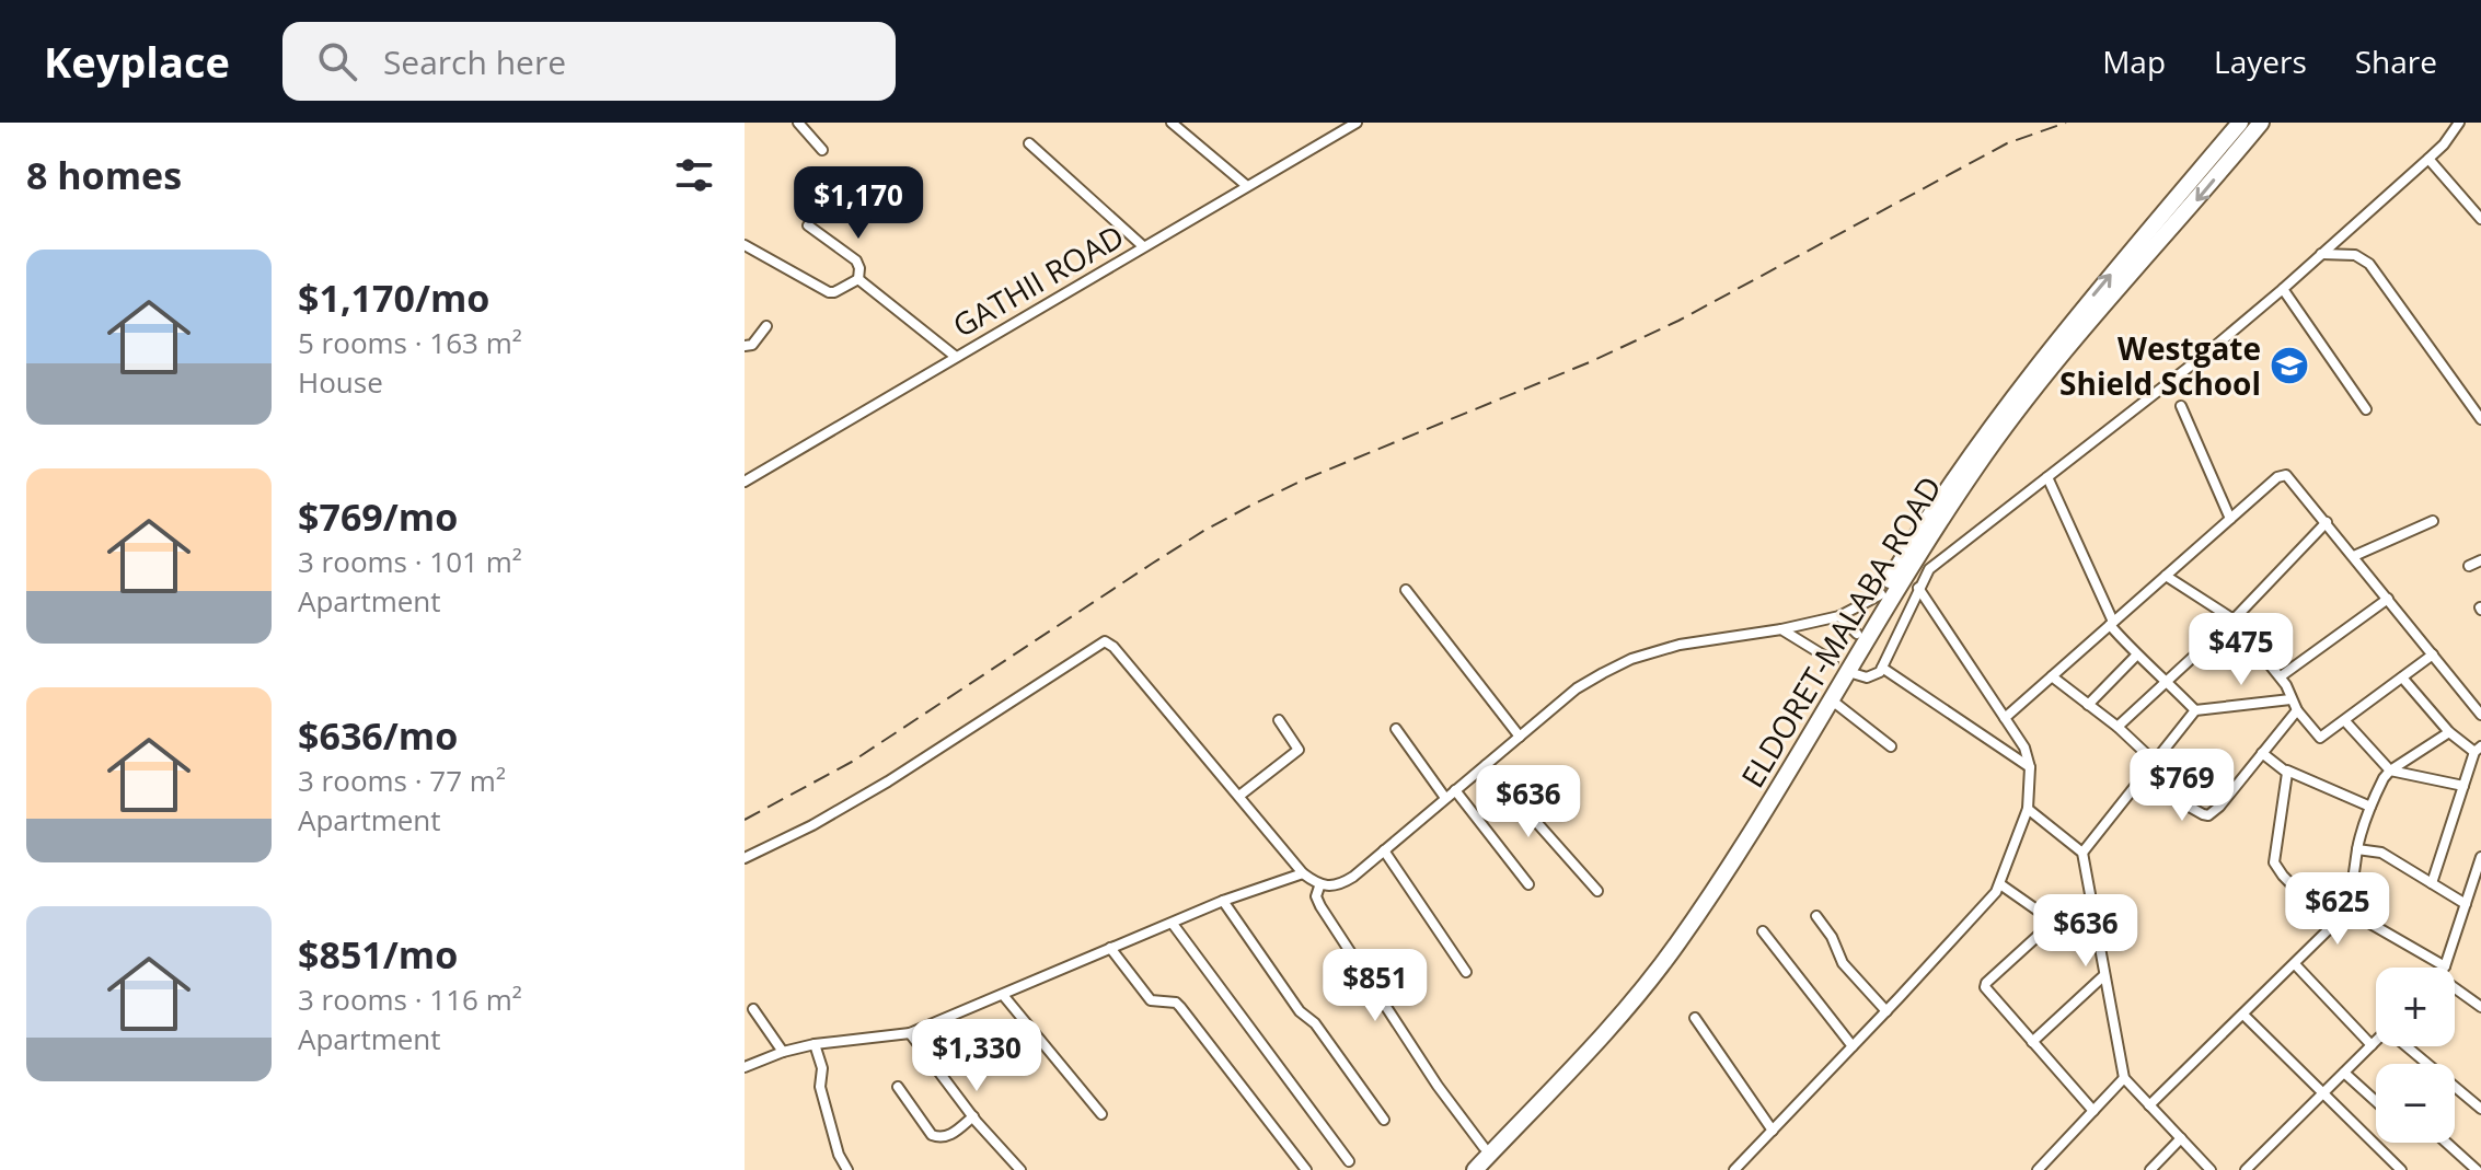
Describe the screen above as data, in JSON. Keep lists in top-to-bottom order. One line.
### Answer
{"streets":{"highway":["ELDORET-MALABA ROAD"],"street":["GATHII ROAD"]},"places":{"school or university":["Westgate Shield School"]},"page":{"header":"Keyplace","search":"Search here","nav":["Map","Layers","Share"],"heading":"8 homes","price":["$1,170","$475","$769","$636","$625","$636","$851","$1,330"],"list":[{"name":"$1,170/mo","note":"5 rooms · 163 m² · House"},{"name":"$769/mo","note":"3 rooms · 101 m² · Apartment"},{"name":"$636/mo","note":"3 rooms · 77 m² · Apartment"},{"name":"$851/mo","note":"3 rooms · 116 m² · Apartment"}],"map_buttons":["+","−"]}}
